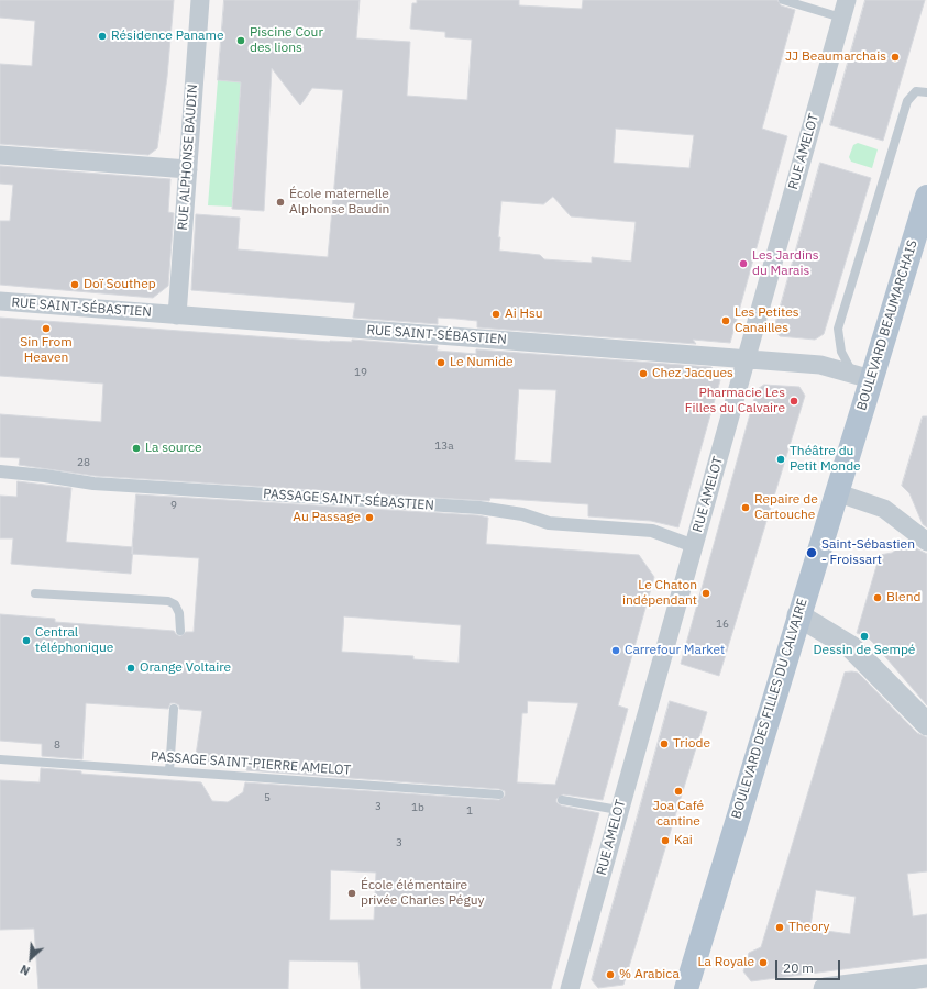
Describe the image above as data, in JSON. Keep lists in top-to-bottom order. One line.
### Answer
{"streets":{"main road":["BOULEVARD BEAUMARCHAIS","BOULEVARD DES FILLES DU CALVAIRE"],"street":["RUE AMELOT","RUE ALPHONSE BAUDIN","RUE SAINT-SÉBASTIEN","PASSAGE SAINT-SÉBASTIEN"],"lane":["PASSAGE SAINT-PIERRE AMELOT"]},"crossings":[["RUE AMELOT","RUE SAINT-SÉBASTIEN"],["RUE AMELOT","PASSAGE SAINT-SÉBASTIEN"],["RUE ALPHONSE BAUDIN","RUE SAINT-SÉBASTIEN"],["RUE SAINT-SÉBASTIEN","BOULEVARD BEAUMARCHAIS"],["BOULEVARD BEAUMARCHAIS","BOULEVARD DES FILLES DU CALVAIRE"]],"places":["Résidence Paname","Piscine Cour des lions","JJ Beaumarchais","École maternelle Alphonse Baudin","Les Jardins du Marais","Doï Southep","Ai Hsu","Les Petites Canailles","Sin From Heaven","Le Numide","Chez Jacques","Pharmacie Les Filles du Calvaire","La source","Théâtre du Petit Monde","Repaire de Cartouche","Au Passage","Saint-Sébastien - Froissart","Le Chaton indépendant","Blend","Dessin de Sempé","Central téléphonique","Carrefour Market","Orange Voltaire","Triode","Joa Café cantine","Kai","École élémentaire privée Charles Péguy","Theory","La Royale","% Arabica"],"house_numbers":["19","13a","28","9","16","8","5","3","1b","1","3"],"scale_bar":"20 m","north":"bottom left"}
